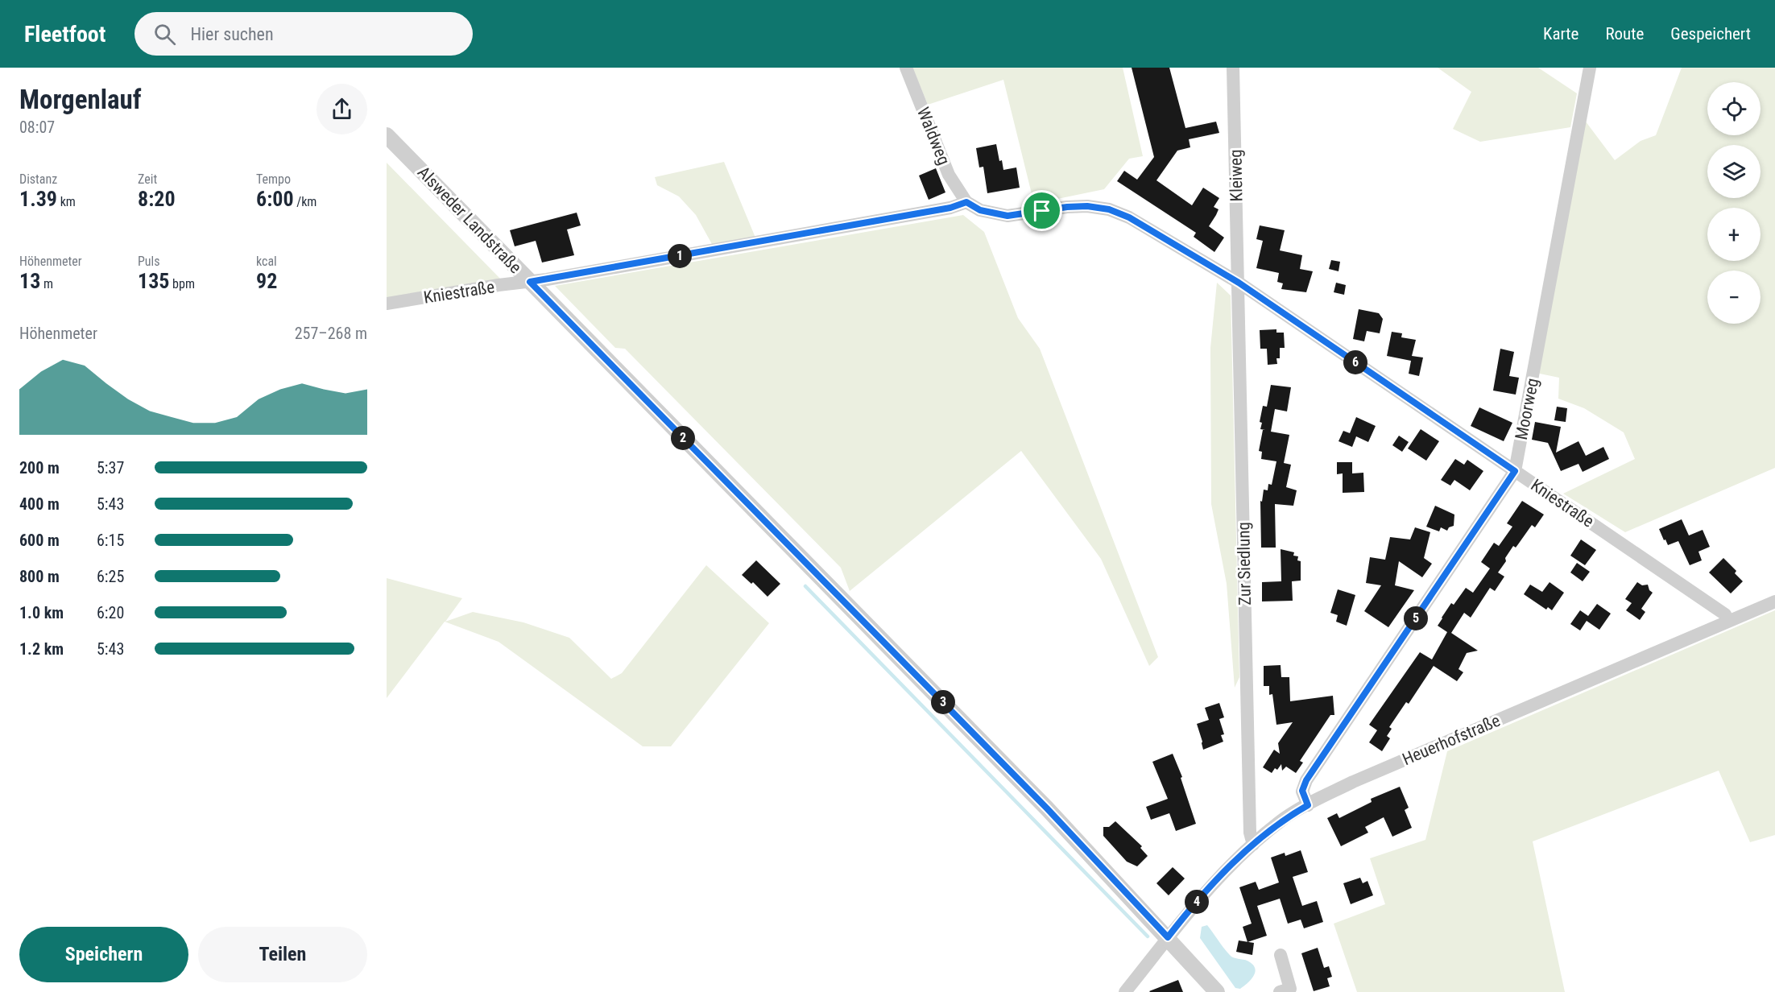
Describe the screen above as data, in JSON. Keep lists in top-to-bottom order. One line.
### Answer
{"streets":{"street":["Waldweg","Kleiweg","Alsweder Landstraße","Kniestraße","Moorweg","Zur Siedlung","Heuerhofstraße"]},"crossings":[["Waldweg","Kniestraße"],["Kleiweg","Kniestraße"],["Kleiweg","Zur Siedlung"],["Alsweder Landstraße","Kniestraße"],["Alsweder Landstraße","Heuerhofstraße"],["Kniestraße","Moorweg"],["Kniestraße","Zur Siedlung"],["Kniestraße","Heuerhofstraße"],["Moorweg","Heuerhofstraße"],["Zur Siedlung","Heuerhofstraße"]],"page":{"header":"Fleetfoot","search":"Hier suchen","nav":["Karte","Route","Gespeichert"],"heading":["Morgenlauf","08:07"],"map_buttons":["+","−"],"stats":[["Distanz","1.39 km"],["Zeit","8:20"],["Tempo","6:00 /km"],["Höhenmeter","13 m"],["Puls","135 bpm"],["kcal","92"]],"pins":["1","6","2","5","3","4"],"chart":["Höhenmeter","257–268 m"],"list":[{"name":"200 m","note":"5:37"},{"name":"400 m","note":"5:43"},{"name":"600 m","note":"6:15"},{"name":"800 m","note":"6:25"},{"name":"1.0 km","note":"6:20"},{"name":"1.2 km","note":"5:43"}],"buttons":["Speichern","Teilen"]}}
